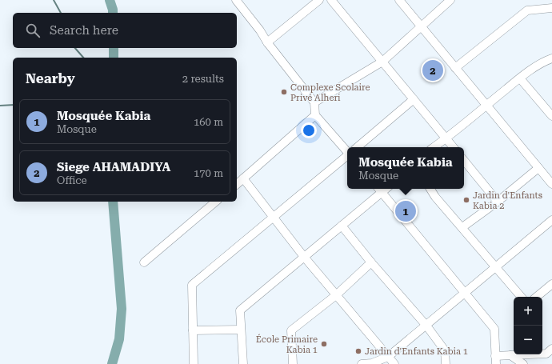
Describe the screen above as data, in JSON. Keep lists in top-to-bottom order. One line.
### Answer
{"places":["Complexe Scolaire Privé Alheri","Jardin d'Enfants Kabia 2","École Primaire Kabia 1","Jardin d'Enfants Kabia 1"],"page":{"search":"Search here","heading":["Nearby","2 results"],"pins":["2","1"],"list":[{"mark":"1","name":"Mosquée Kabia","note":"Mosque","value":"160 m"},{"mark":"2","name":"Siege AHAMADIYA","note":"Office","value":"170 m"}],"popup":["Mosquée Kabia","Mosque"],"map_buttons":["+","−"]}}
